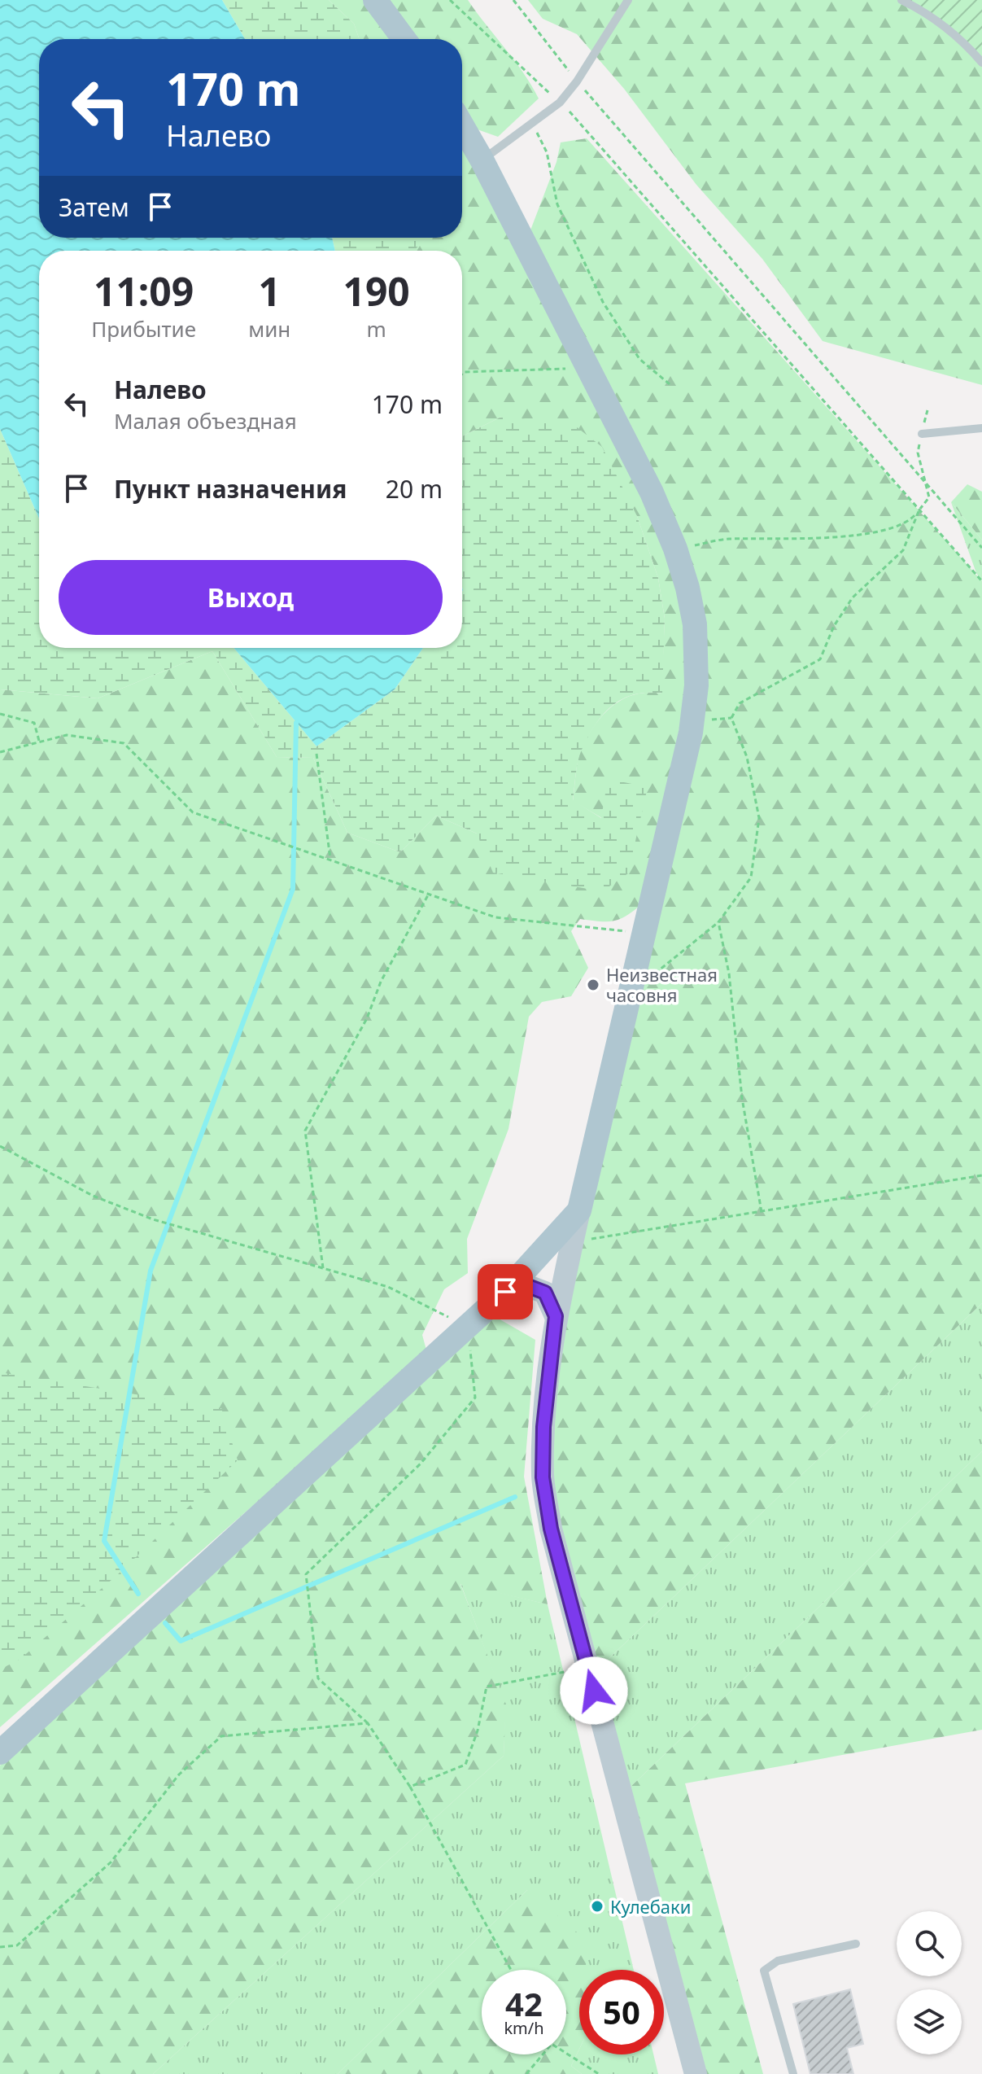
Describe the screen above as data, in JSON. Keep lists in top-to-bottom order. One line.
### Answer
{"places":["Неизвестная часовня","Кулебаки"],"page":{"turn":["170 m","Налево"],"then":"Затем","eta":["11:09","Прибытие","1","мин","190","m"],"list":[{"name":"Налево","note":"Малая объездная","value":"170 m"},{"name":"Пункт назначения","value":"20 m"}],"buttons":"Выход","speed":"42 km/h","limit":"50"}}
